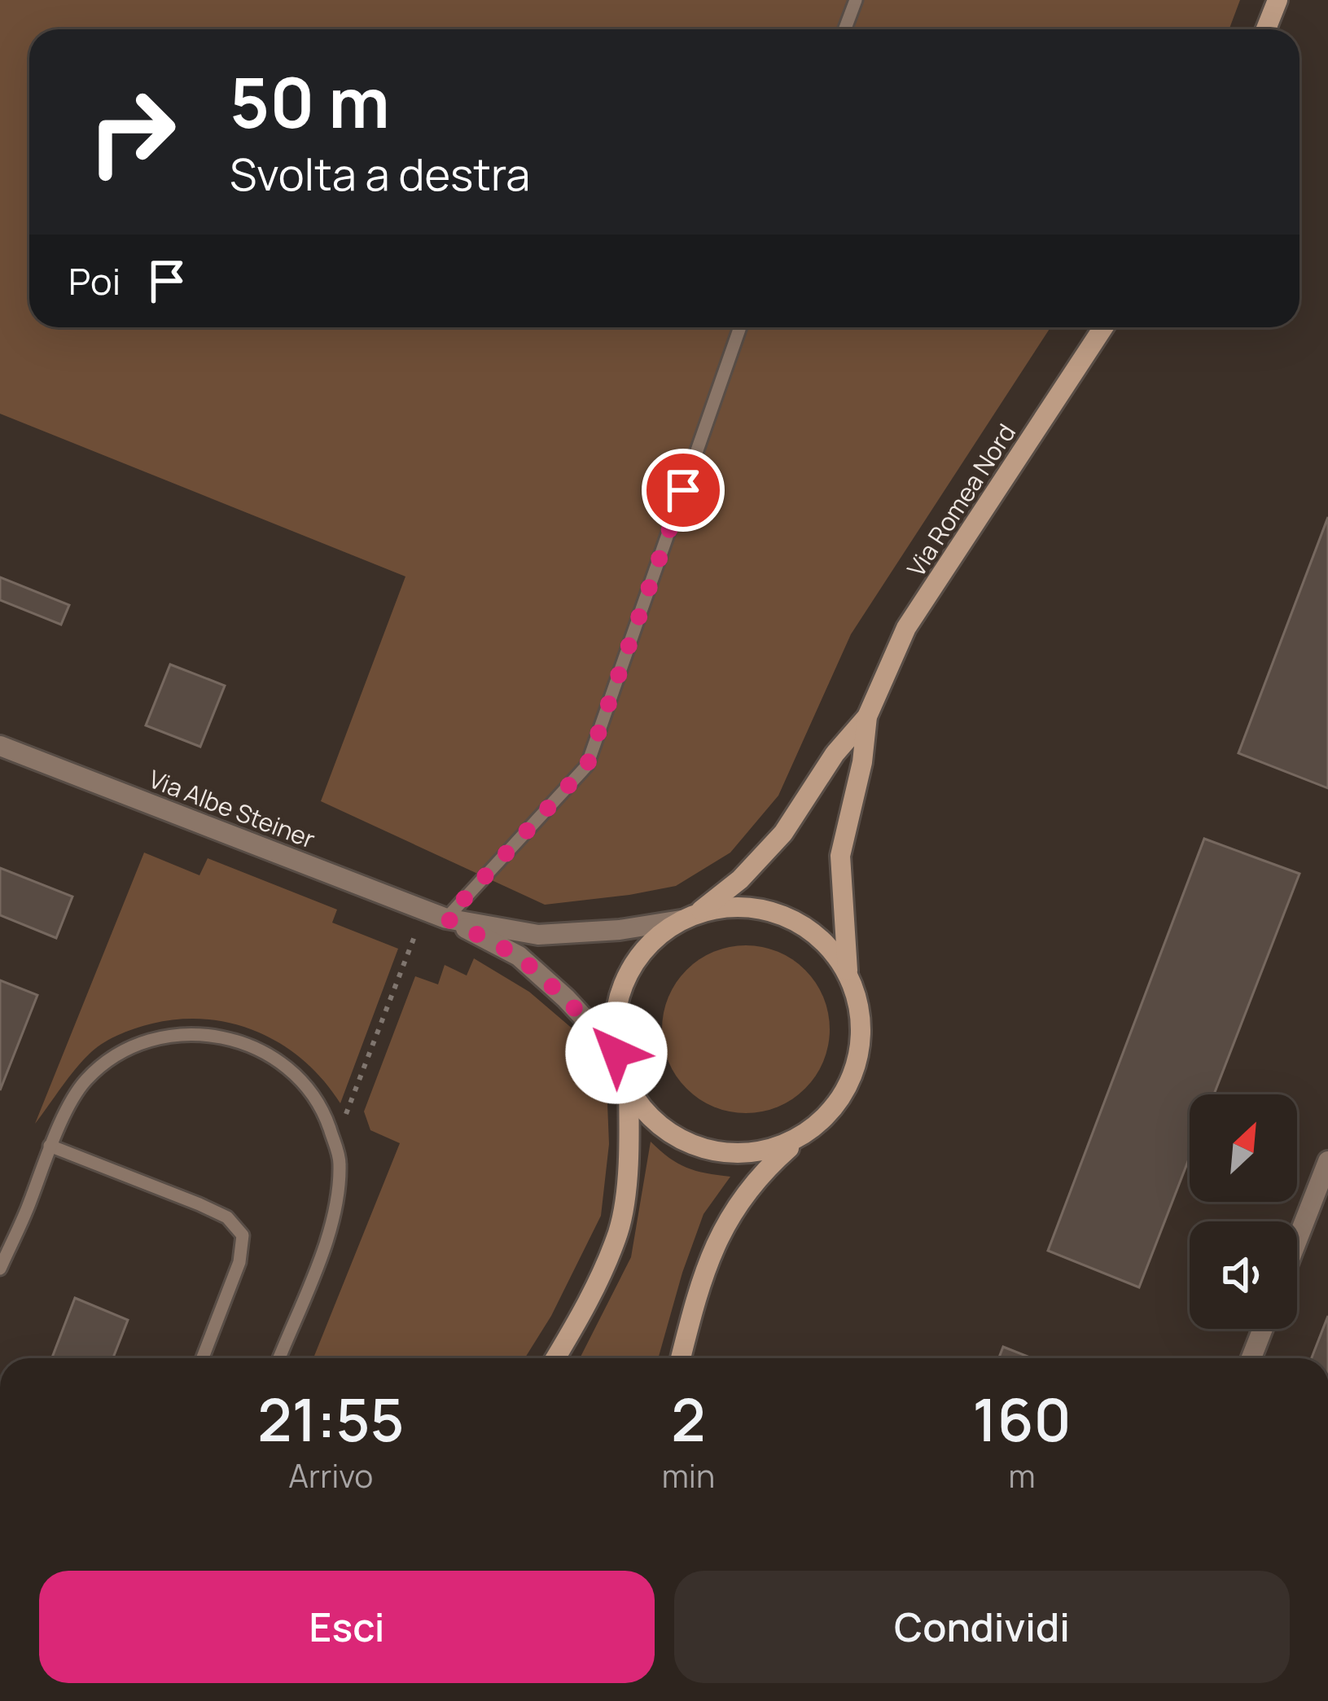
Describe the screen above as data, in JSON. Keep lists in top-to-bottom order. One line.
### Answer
{"streets":{"main road":["Via Romea Nord"],"street":["Via Albe Steiner"]},"crossings":[["Via Romea Nord","Via Albe Steiner"]],"north":"top right","page":{"turn":["50 m","Svolta a destra"],"then":"Poi","eta":["21:55","Arrivo","2","min","160","m"],"buttons":["Esci","Condividi"]}}
